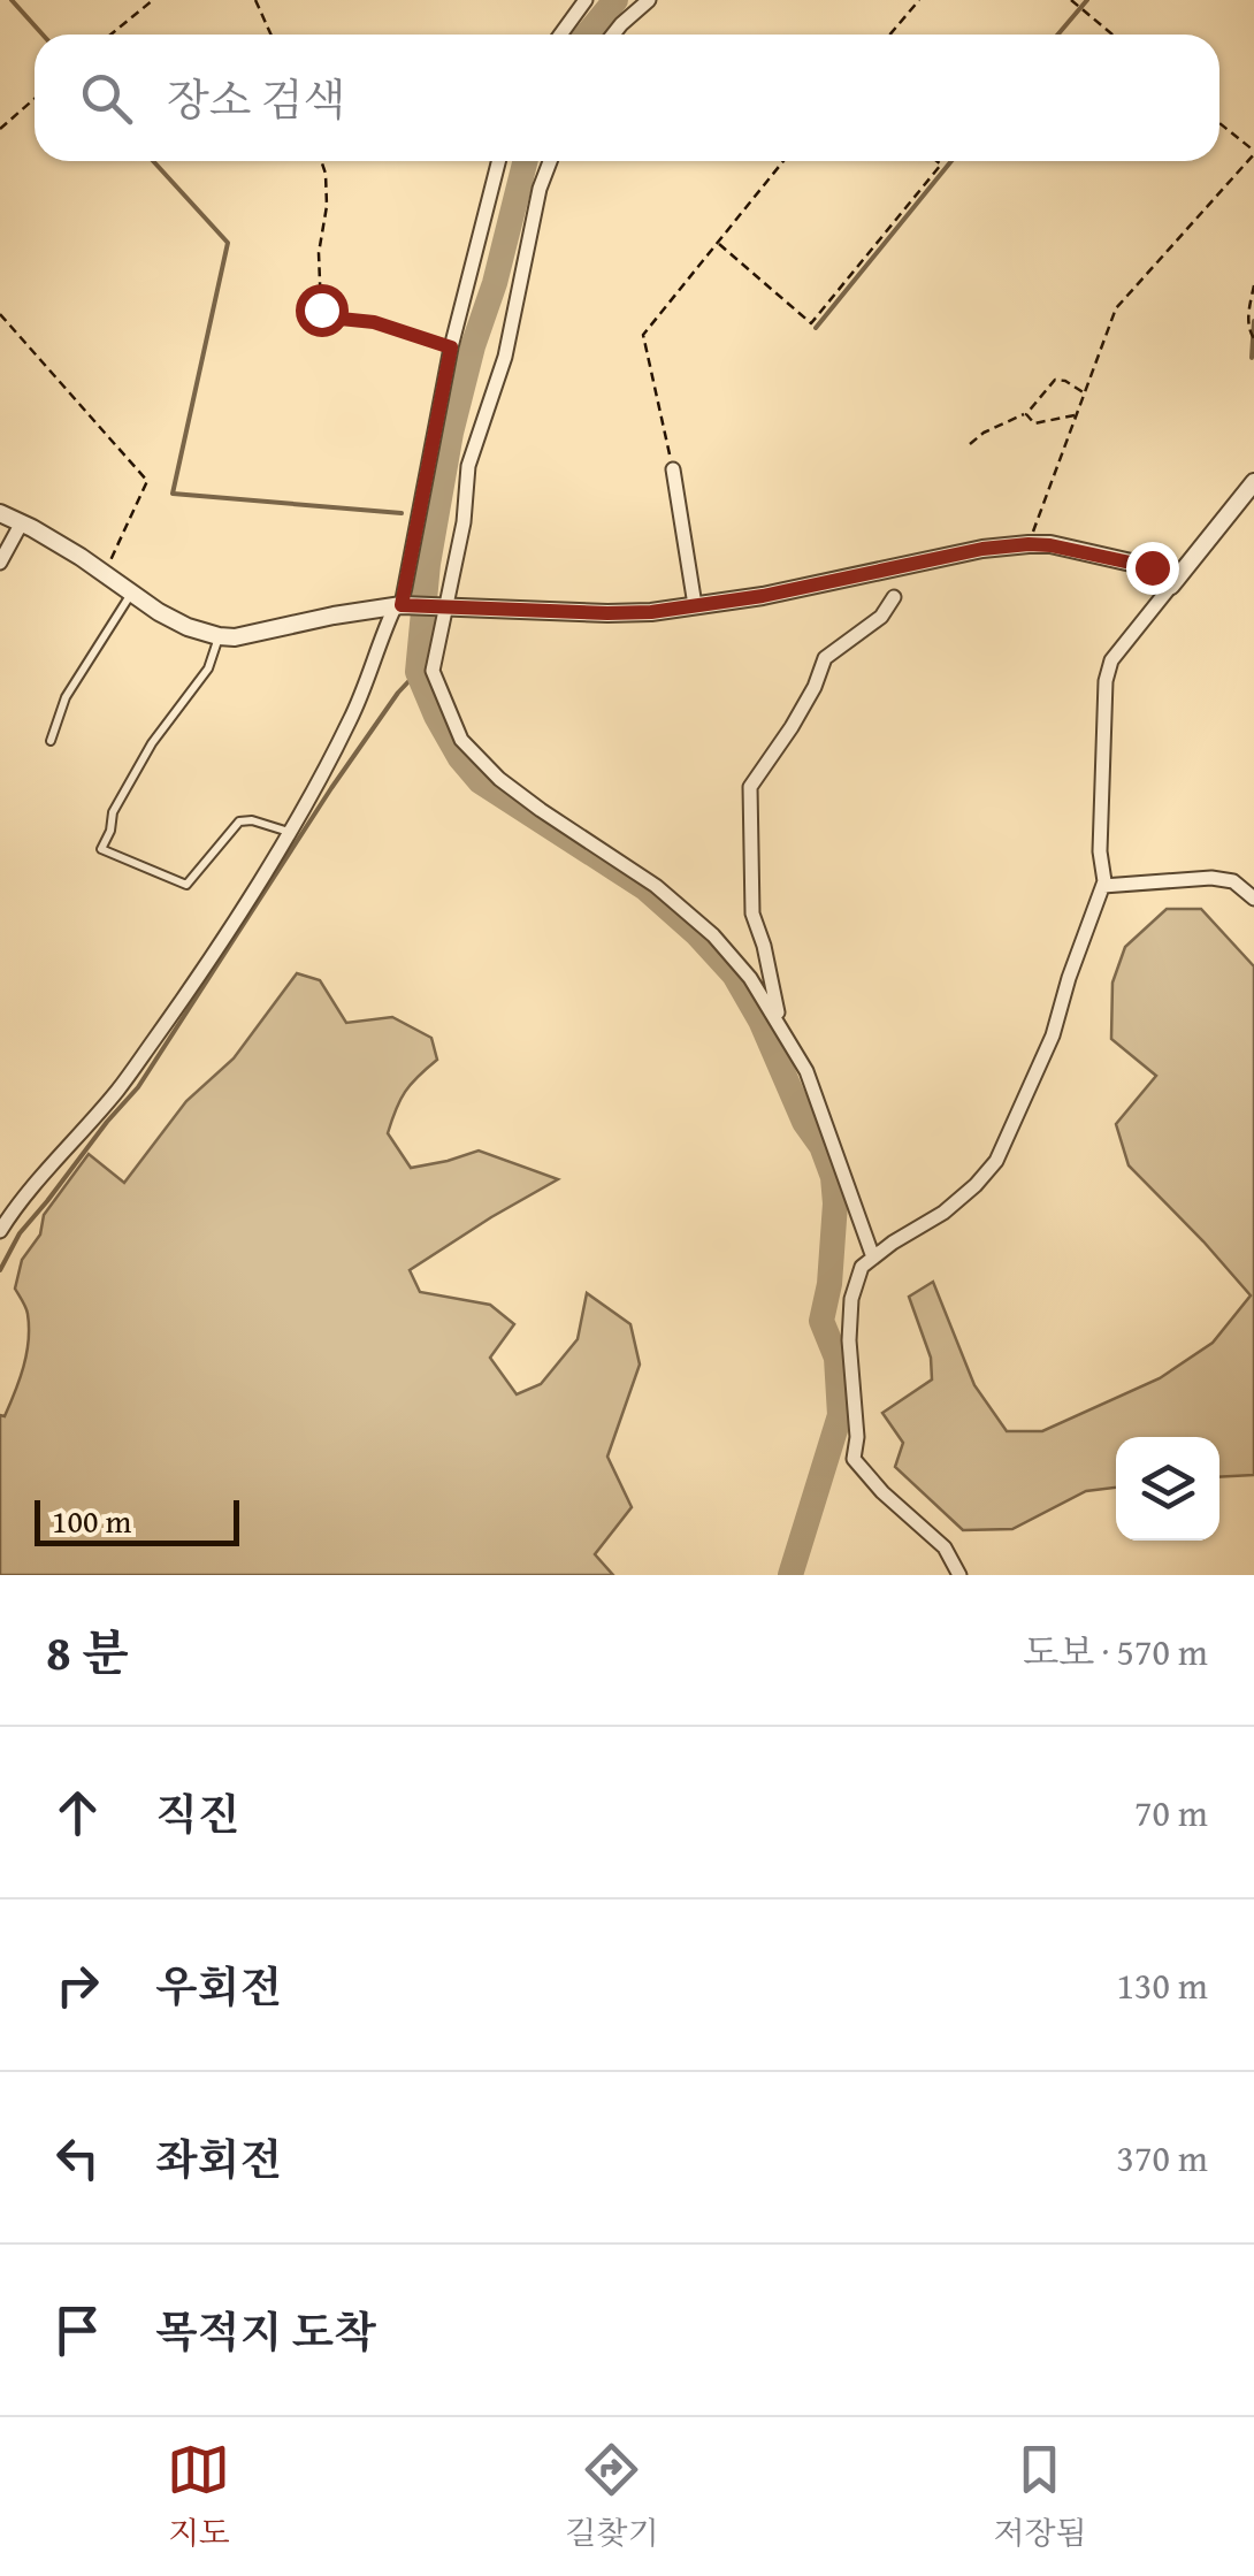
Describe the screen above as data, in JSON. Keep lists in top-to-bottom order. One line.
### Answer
{"scale_bar":"100 m","page":{"search":"장소 검색","scale":"100 m","heading":["8 분","도보 · 570 m"],"list":[["직진","70 m"],["우회전","130 m"],["좌회전","370 m"],"목적지 도착"],"nav":["지도","길찾기","저장됨"]}}
